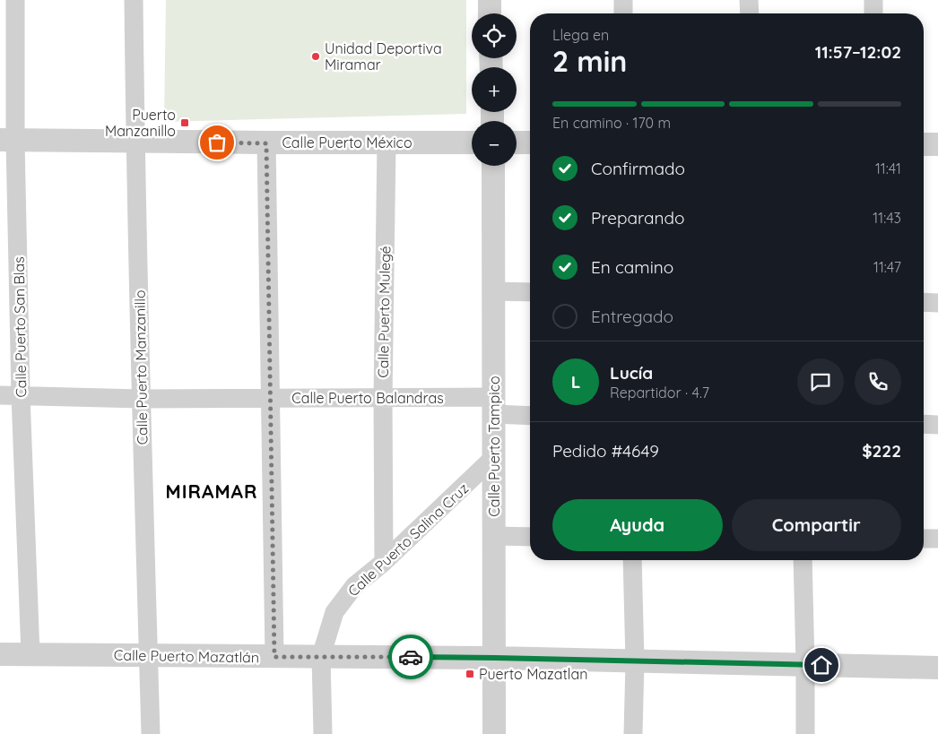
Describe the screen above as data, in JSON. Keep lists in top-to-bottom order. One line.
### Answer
{"streets":{"street":["Calle Puerto México","Calle Puerto Mulegé","Calle Puerto San Blas","Calle Puerto Manzanillo","Calle Puerto Balandras","Calle Puerto Tampico","Calle Puerto Salina Cruz","Calle Puerto Mazatlán"]},"crossings":[["Calle Puerto México","Calle Puerto Mulegé"],["Calle Puerto México","Calle Puerto San Blas"],["Calle Puerto México","Calle Puerto Manzanillo"],["Calle Puerto Mulegé","Calle Puerto Balandras"],["Calle Puerto Mulegé","Calle Puerto Salina Cruz"],["Calle Puerto San Blas","Calle Puerto Balandras"],["Calle Puerto San Blas","Calle Puerto Mazatlán"],["Calle Puerto Manzanillo","Calle Puerto Balandras"],["Calle Puerto Manzanillo","Calle Puerto Mazatlán"],["Calle Puerto Balandras","Calle Puerto Tampico"],["Calle Puerto Tampico","Calle Puerto Salina Cruz"],["Calle Puerto Tampico","Calle Puerto Mazatlán"],["Calle Puerto Salina Cruz","Calle Puerto Mazatlán"]],"districts":["MIRAMAR"],"places":{"other":["Unidad Deportiva Miramar"],"transit":["Puerto Manzanillo","Puerto Mazatlan"]},"page":{"map_buttons":["+","−"],"heading":["2 min","Llega en","11:57–12:02"],"panel":["Lucía","Repartidor · 4.7","Pedido #4649","$222"],"bar":"En camino · 170 m","list":[["Confirmado","11:41"],["Preparando","11:43"],["En camino","11:47"],"Entregado"],"round":"L","buttons":["Ayuda","Compartir"]}}
